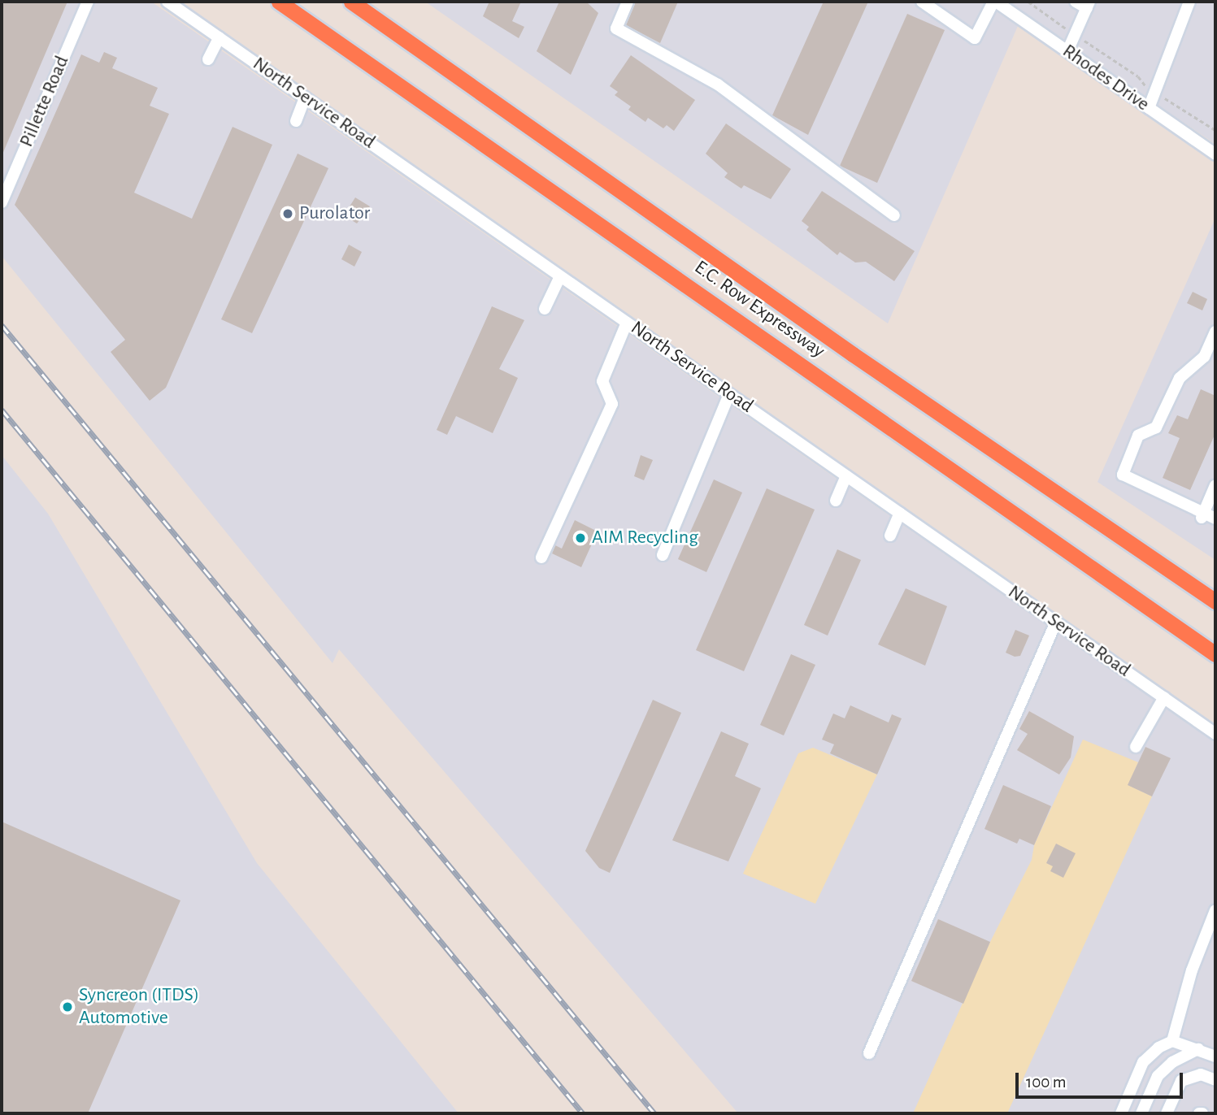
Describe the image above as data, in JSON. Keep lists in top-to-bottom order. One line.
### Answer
{"streets":{"highway":["E.C. Row Expressway"],"street":["Rhodes Drive","Pillette Road","North Service Road"]},"places":["Purolator","AIM Recycling","Syncreon (ITDS) Automotive"],"scale_bar":"100 m"}
